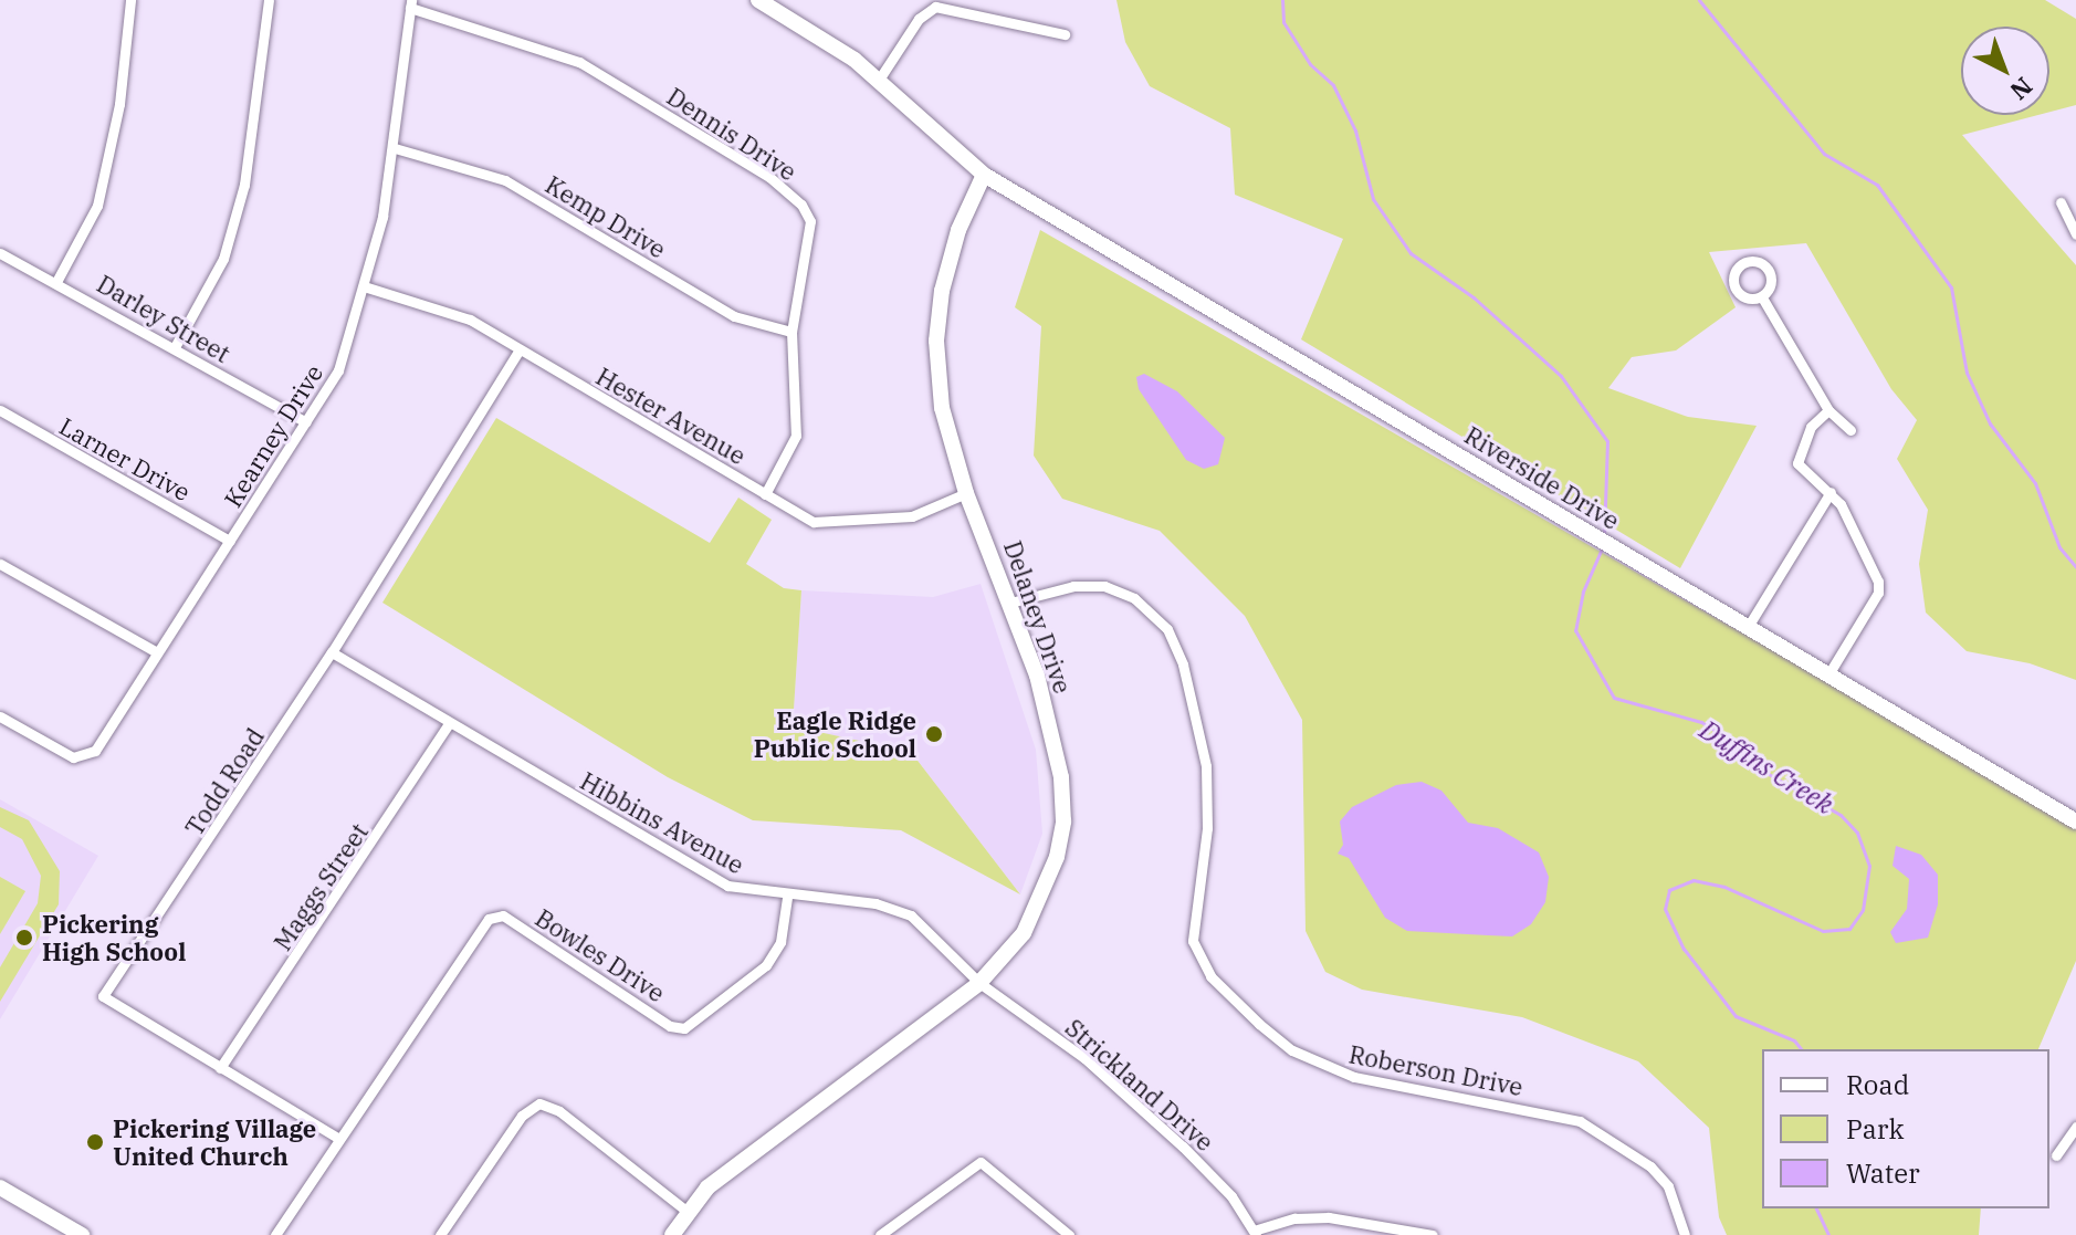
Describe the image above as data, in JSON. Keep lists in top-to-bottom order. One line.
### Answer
{"streets":{"street":["Dennis Drive","Kemp Drive","Darley Street","Hester Avenue","Kearney Drive","Larner Drive","Riverside Drive","Delaney Drive","Todd Road","Hibbins Avenue","Maggs Street","Bowles Drive","Roberson Drive","Strickland Drive"]},"crossings":[["Dennis Drive","Kemp Drive"],["Dennis Drive","Hester Avenue"],["Dennis Drive","Kearney Drive"],["Kemp Drive","Kearney Drive"],["Darley Street","Kearney Drive"],["Hester Avenue","Kearney Drive"],["Hester Avenue","Delaney Drive"],["Hester Avenue","Todd Road"],["Kearney Drive","Larner Drive"],["Riverside Drive","Delaney Drive"],["Delaney Drive","Hibbins Avenue"],["Delaney Drive","Roberson Drive"],["Delaney Drive","Strickland Drive"],["Todd Road","Hibbins Avenue"],["Todd Road","Maggs Street"],["Todd Road","Bowles Drive"],["Hibbins Avenue","Maggs Street"],["Hibbins Avenue","Bowles Drive"],["Hibbins Avenue","Strickland Drive"]],"water":["Duffins Creek"],"places":["Eagle Ridge Public School","Pickering High School","Pickering Village United Church"],"legend":["Road","Park","Water"],"north":"bottom right"}
